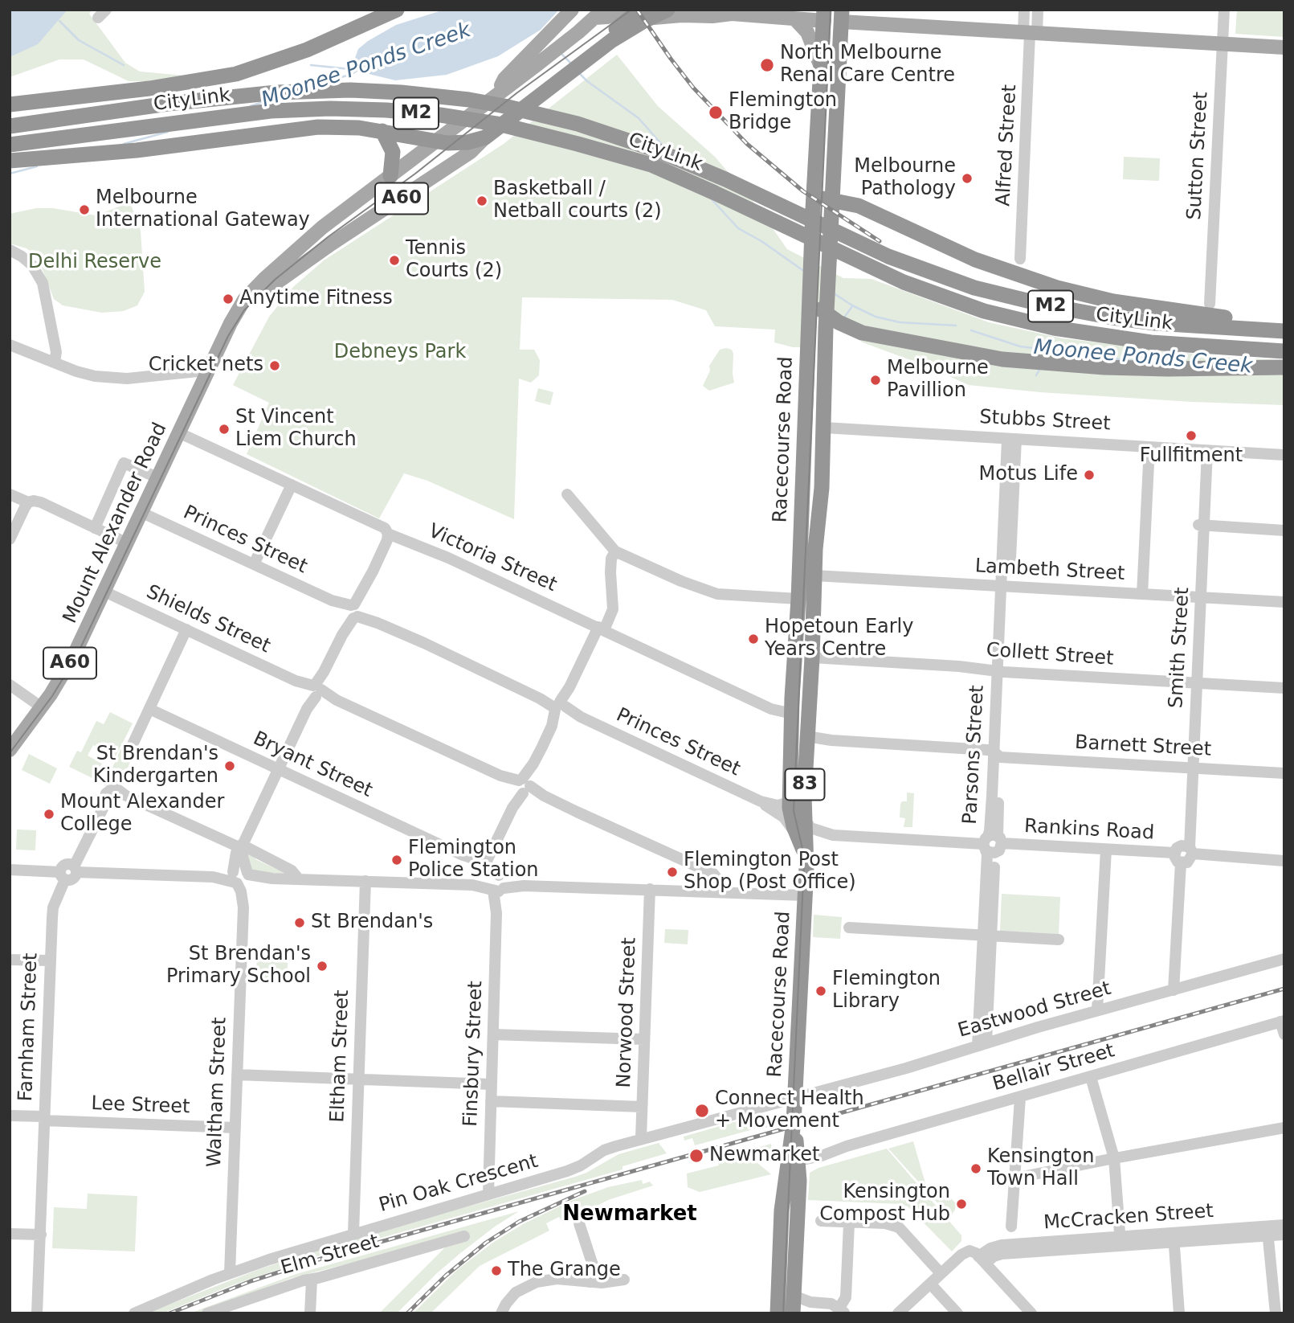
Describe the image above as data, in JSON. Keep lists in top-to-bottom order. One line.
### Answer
{"streets":{"highway":["CityLink","M2","A60","Stubbs Street","Racecourse Road","Mount Alexander Road","83"],"street":["Alfred Street","Sutton Street","Princes Street","Victoria Street","Lambeth Street","Shields Street","Smith Street","Collett Street","Barnett Street","Parsons Street","Bryant Street","Rankins Road","Eastwood Street","Norwood Street","Farnham Street","Finsbury Street","Eltham Street","Bellair Street","Waltham Street","Lee Street","Pin Oak Crescent","McCracken Street","Elm Street"]},"crossings":[["Stubbs Street","Racecourse Road"],["Stubbs Street","Smith Street"],["Stubbs Street","Parsons Street"],["Racecourse Road","Princes Street"],["Racecourse Road","Victoria Street"],["Racecourse Road","Lambeth Street"],["Racecourse Road","Collett Street"],["Racecourse Road","Barnett Street"],["Racecourse Road","Rankins Road"],["Racecourse Road","Eastwood Street"],["Racecourse Road","Bellair Street"],["Racecourse Road","Pin Oak Crescent"],["Mount Alexander Road","Princes Street"],["Mount Alexander Road","Victoria Street"],["Mount Alexander Road","Shields Street"],["Lambeth Street","Smith Street"],["Lambeth Street","Parsons Street"],["Smith Street","Collett Street"],["Smith Street","Barnett Street"],["Smith Street","Rankins Road"],["Smith Street","Eastwood Street"],["Collett Street","Parsons Street"],["Barnett Street","Parsons Street"],["Parsons Street","Rankins Road"],["Parsons Street","Eastwood Street"],["Bryant Street","Finsbury Street"],["Eastwood Street","Pin Oak Crescent"],["Norwood Street","Pin Oak Crescent"],["Farnham Street","Lee Street"],["Finsbury Street","Pin Oak Crescent"],["Eltham Street","Pin Oak Crescent"],["Waltham Street","Lee Street"],["Waltham Street","Pin Oak Crescent"]],"districts":["Newmarket"],"water":["Moonee Ponds Creek"],"parks":["Delhi Reserve","Debneys Park"],"places":["North Melbourne Renal Care Centre","Flemington Bridge","Melbourne Pathology","Basketball / Netball courts (2)","Melbourne International Gateway","Tennis Courts (2)","Anytime Fitness","Cricket nets","Melbourne Pavillion","St Vincent Liem Church","Fullfitment","Motus Life","Hopetoun Early Years Centre","St Brendan's Kindergarten","Mount Alexander College","Flemington Police Station","Flemington Post Shop (Post Office)","St Brendan's","St Brendan's Primary School","Flemington Library","Connect Health + Movement","Newmarket","Kensington Town Hall","Kensington Compost Hub","The Grange"]}
